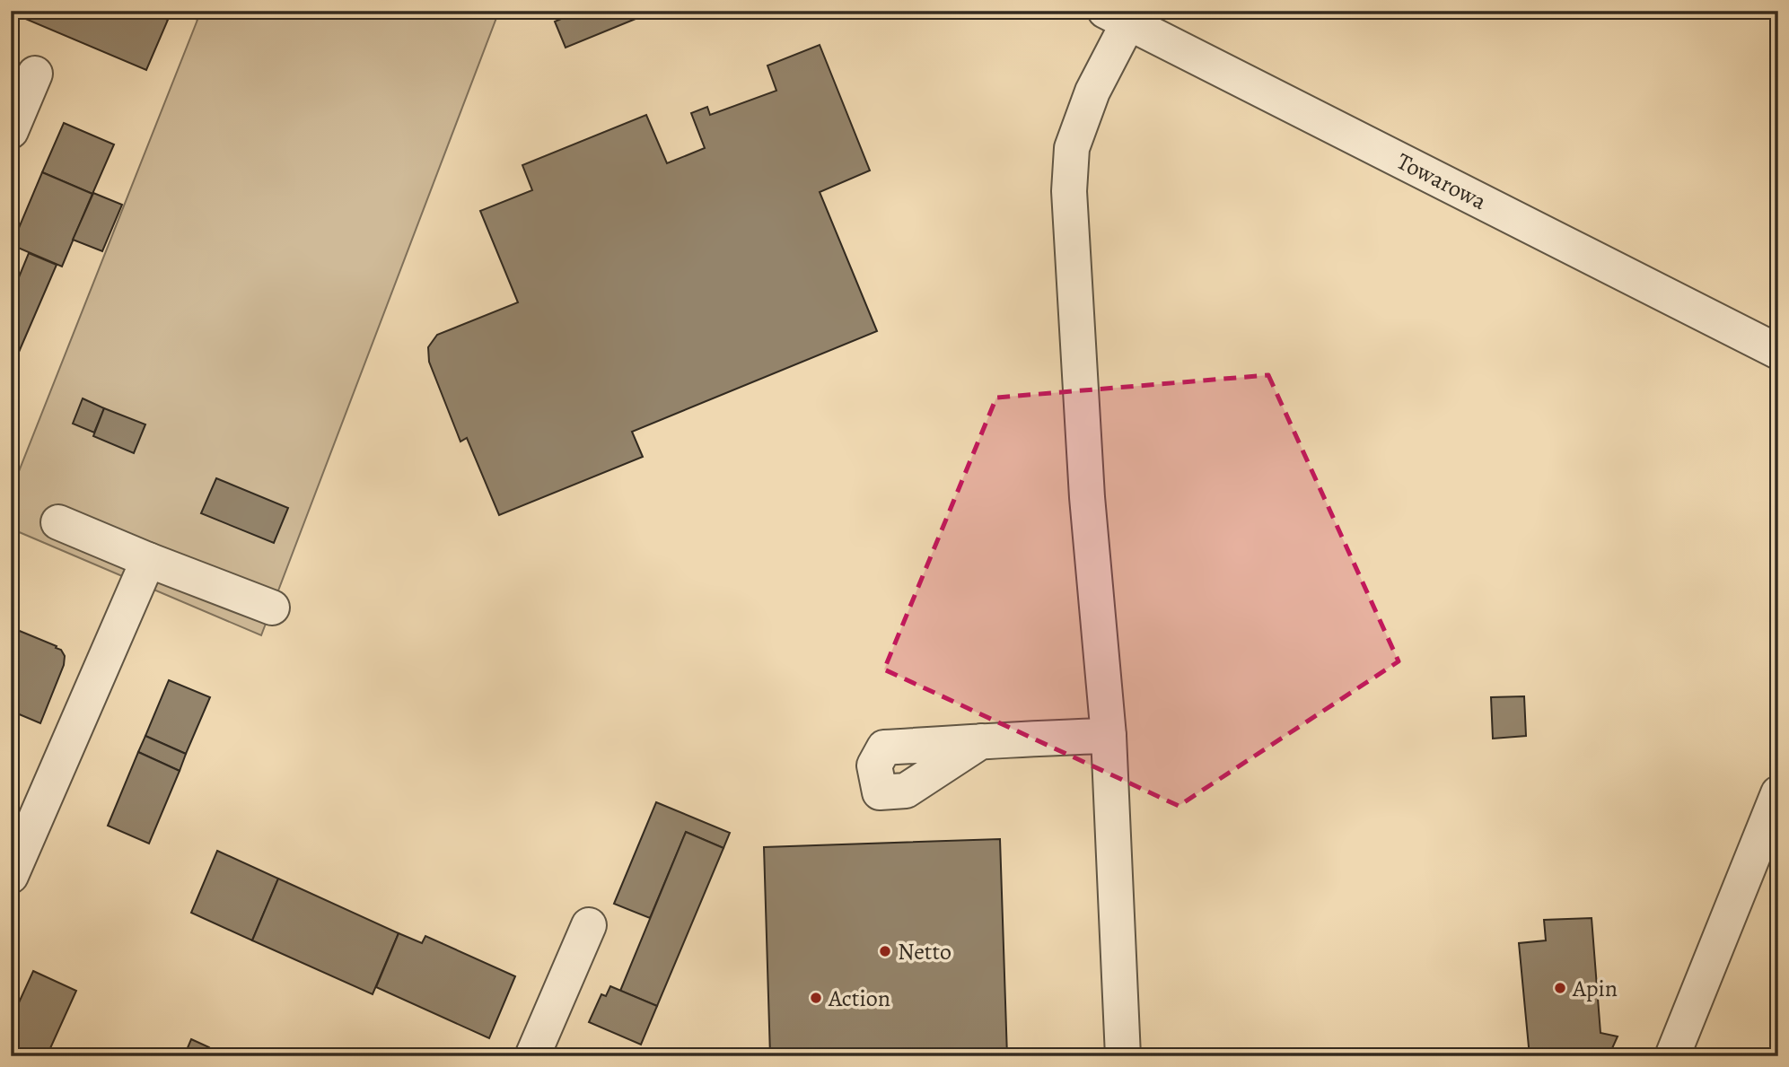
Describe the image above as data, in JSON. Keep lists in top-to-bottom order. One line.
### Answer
{"streets":{"street":["Towarowa"]},"places":["Netto","Apin","Action"]}
